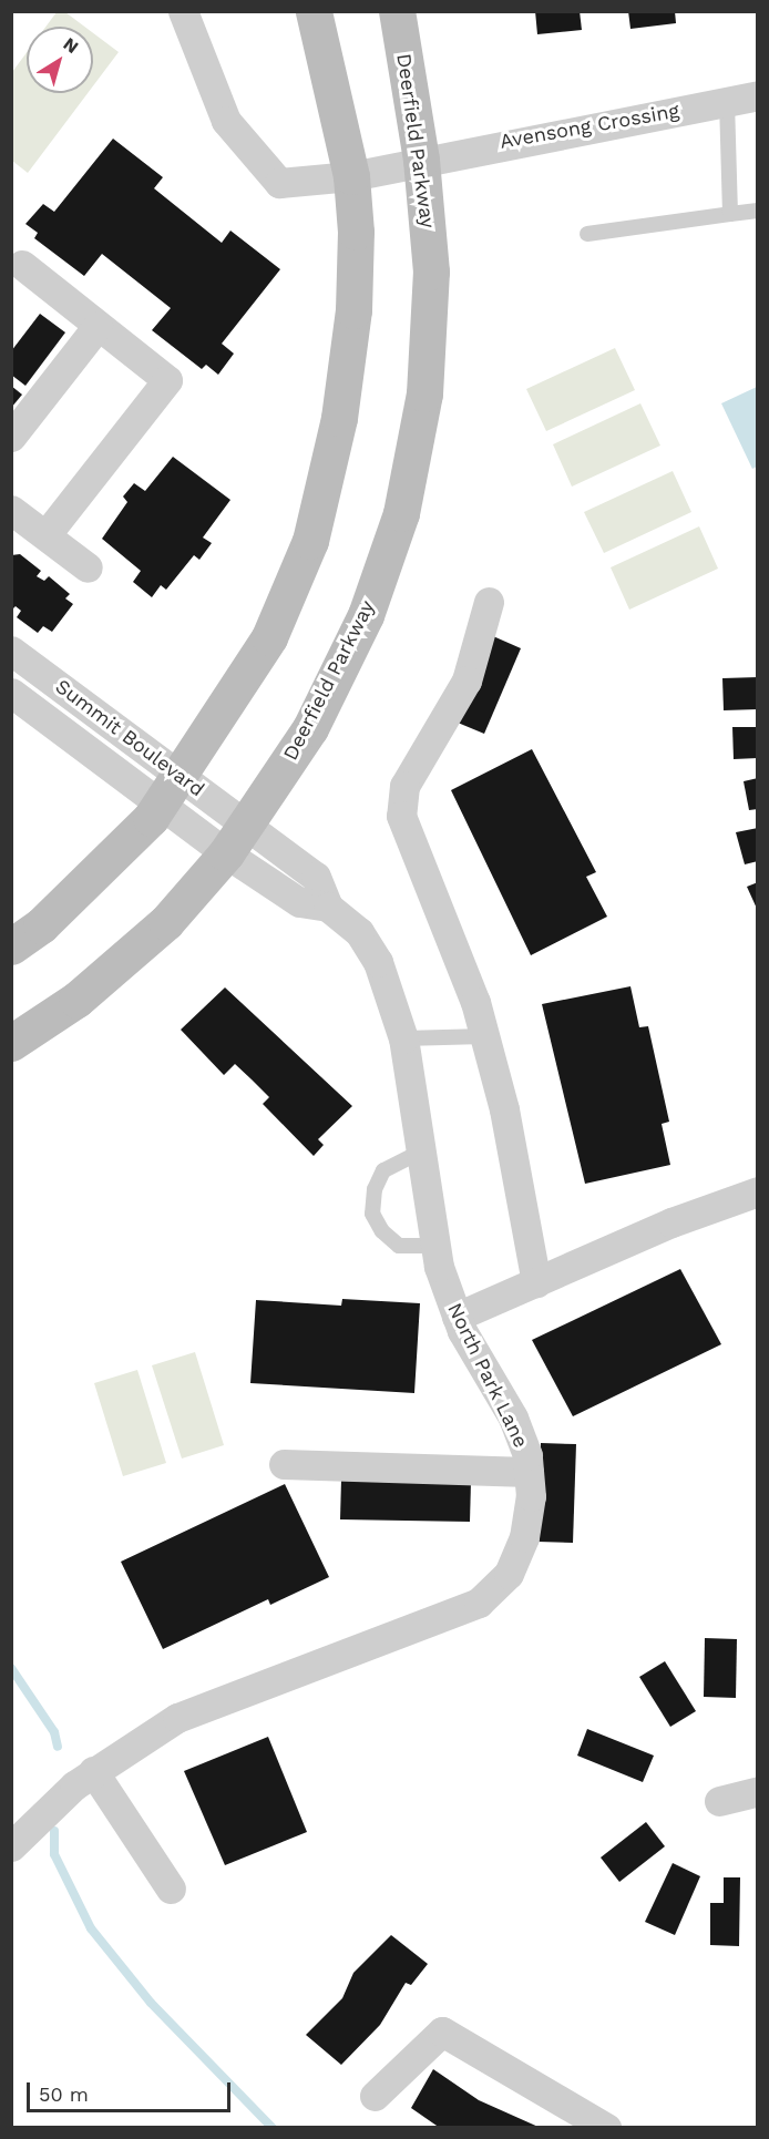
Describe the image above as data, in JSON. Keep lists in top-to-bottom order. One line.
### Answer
{"streets":{"main road":["Deerfield Parkway"],"street":["Avensong Crossing","Summit Boulevard","North Park Lane"]},"crossings":[["Avensong Crossing","Deerfield Parkway"],["Deerfield Parkway","Summit Boulevard"],["Deerfield Parkway","North Park Lane"],["Summit Boulevard","North Park Lane"]],"scale_bar":"50 m","north":"top right"}
